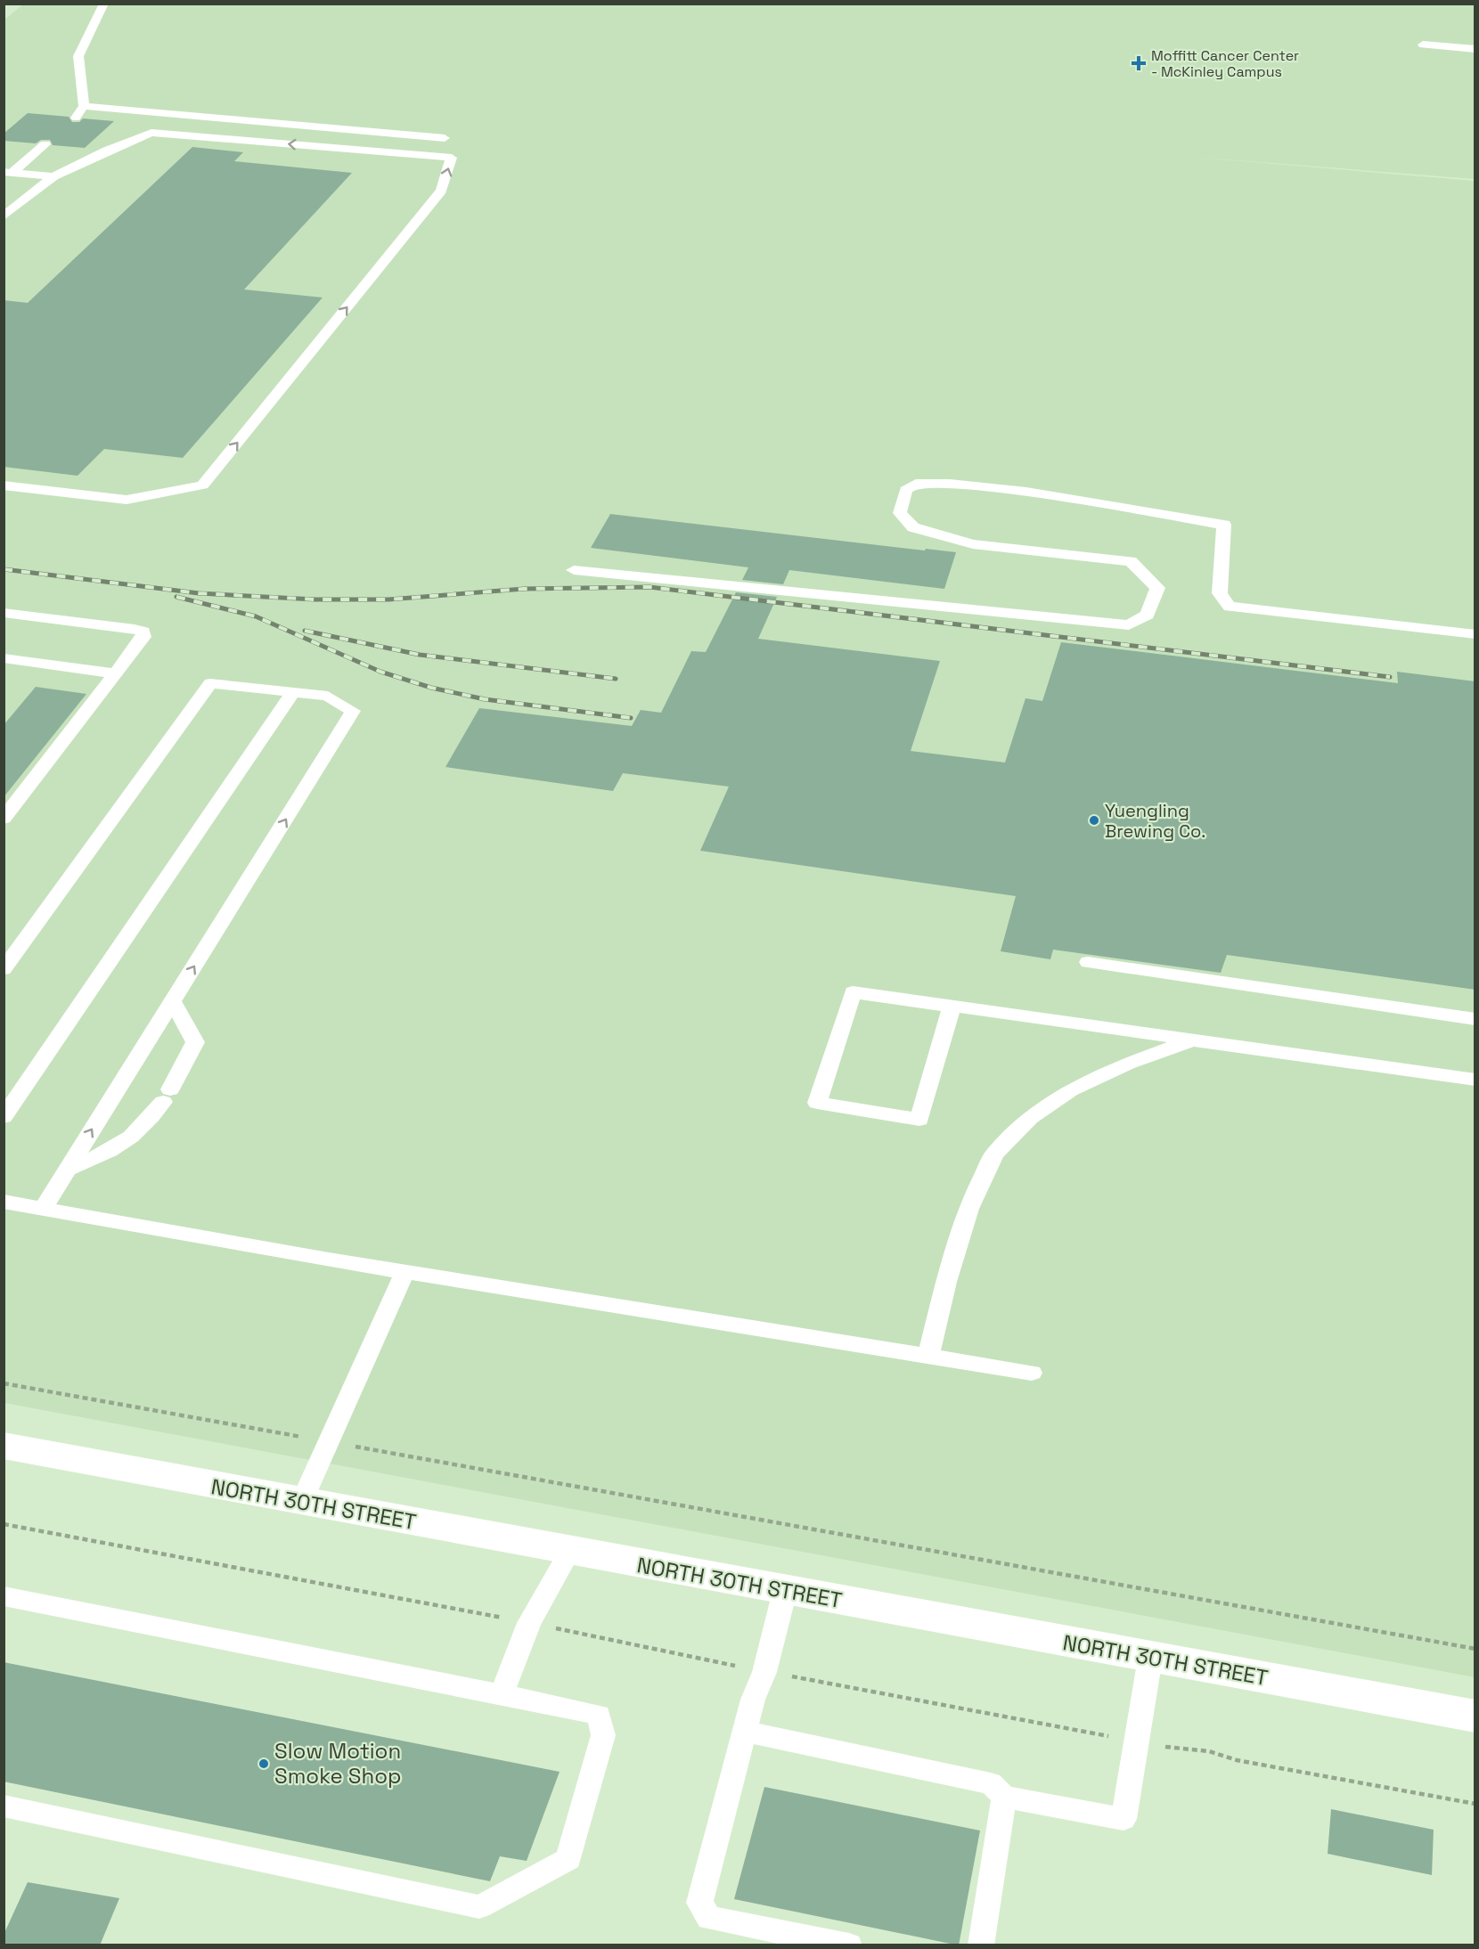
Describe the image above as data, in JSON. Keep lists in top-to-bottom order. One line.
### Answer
{"streets":{"main road":["NORTH 30TH STREET"]},"places":{"health":["Moffitt Cancer Center - McKinley Campus"],"other":["Yuengling Brewing Co.","Slow Motion Smoke Shop"]}}
